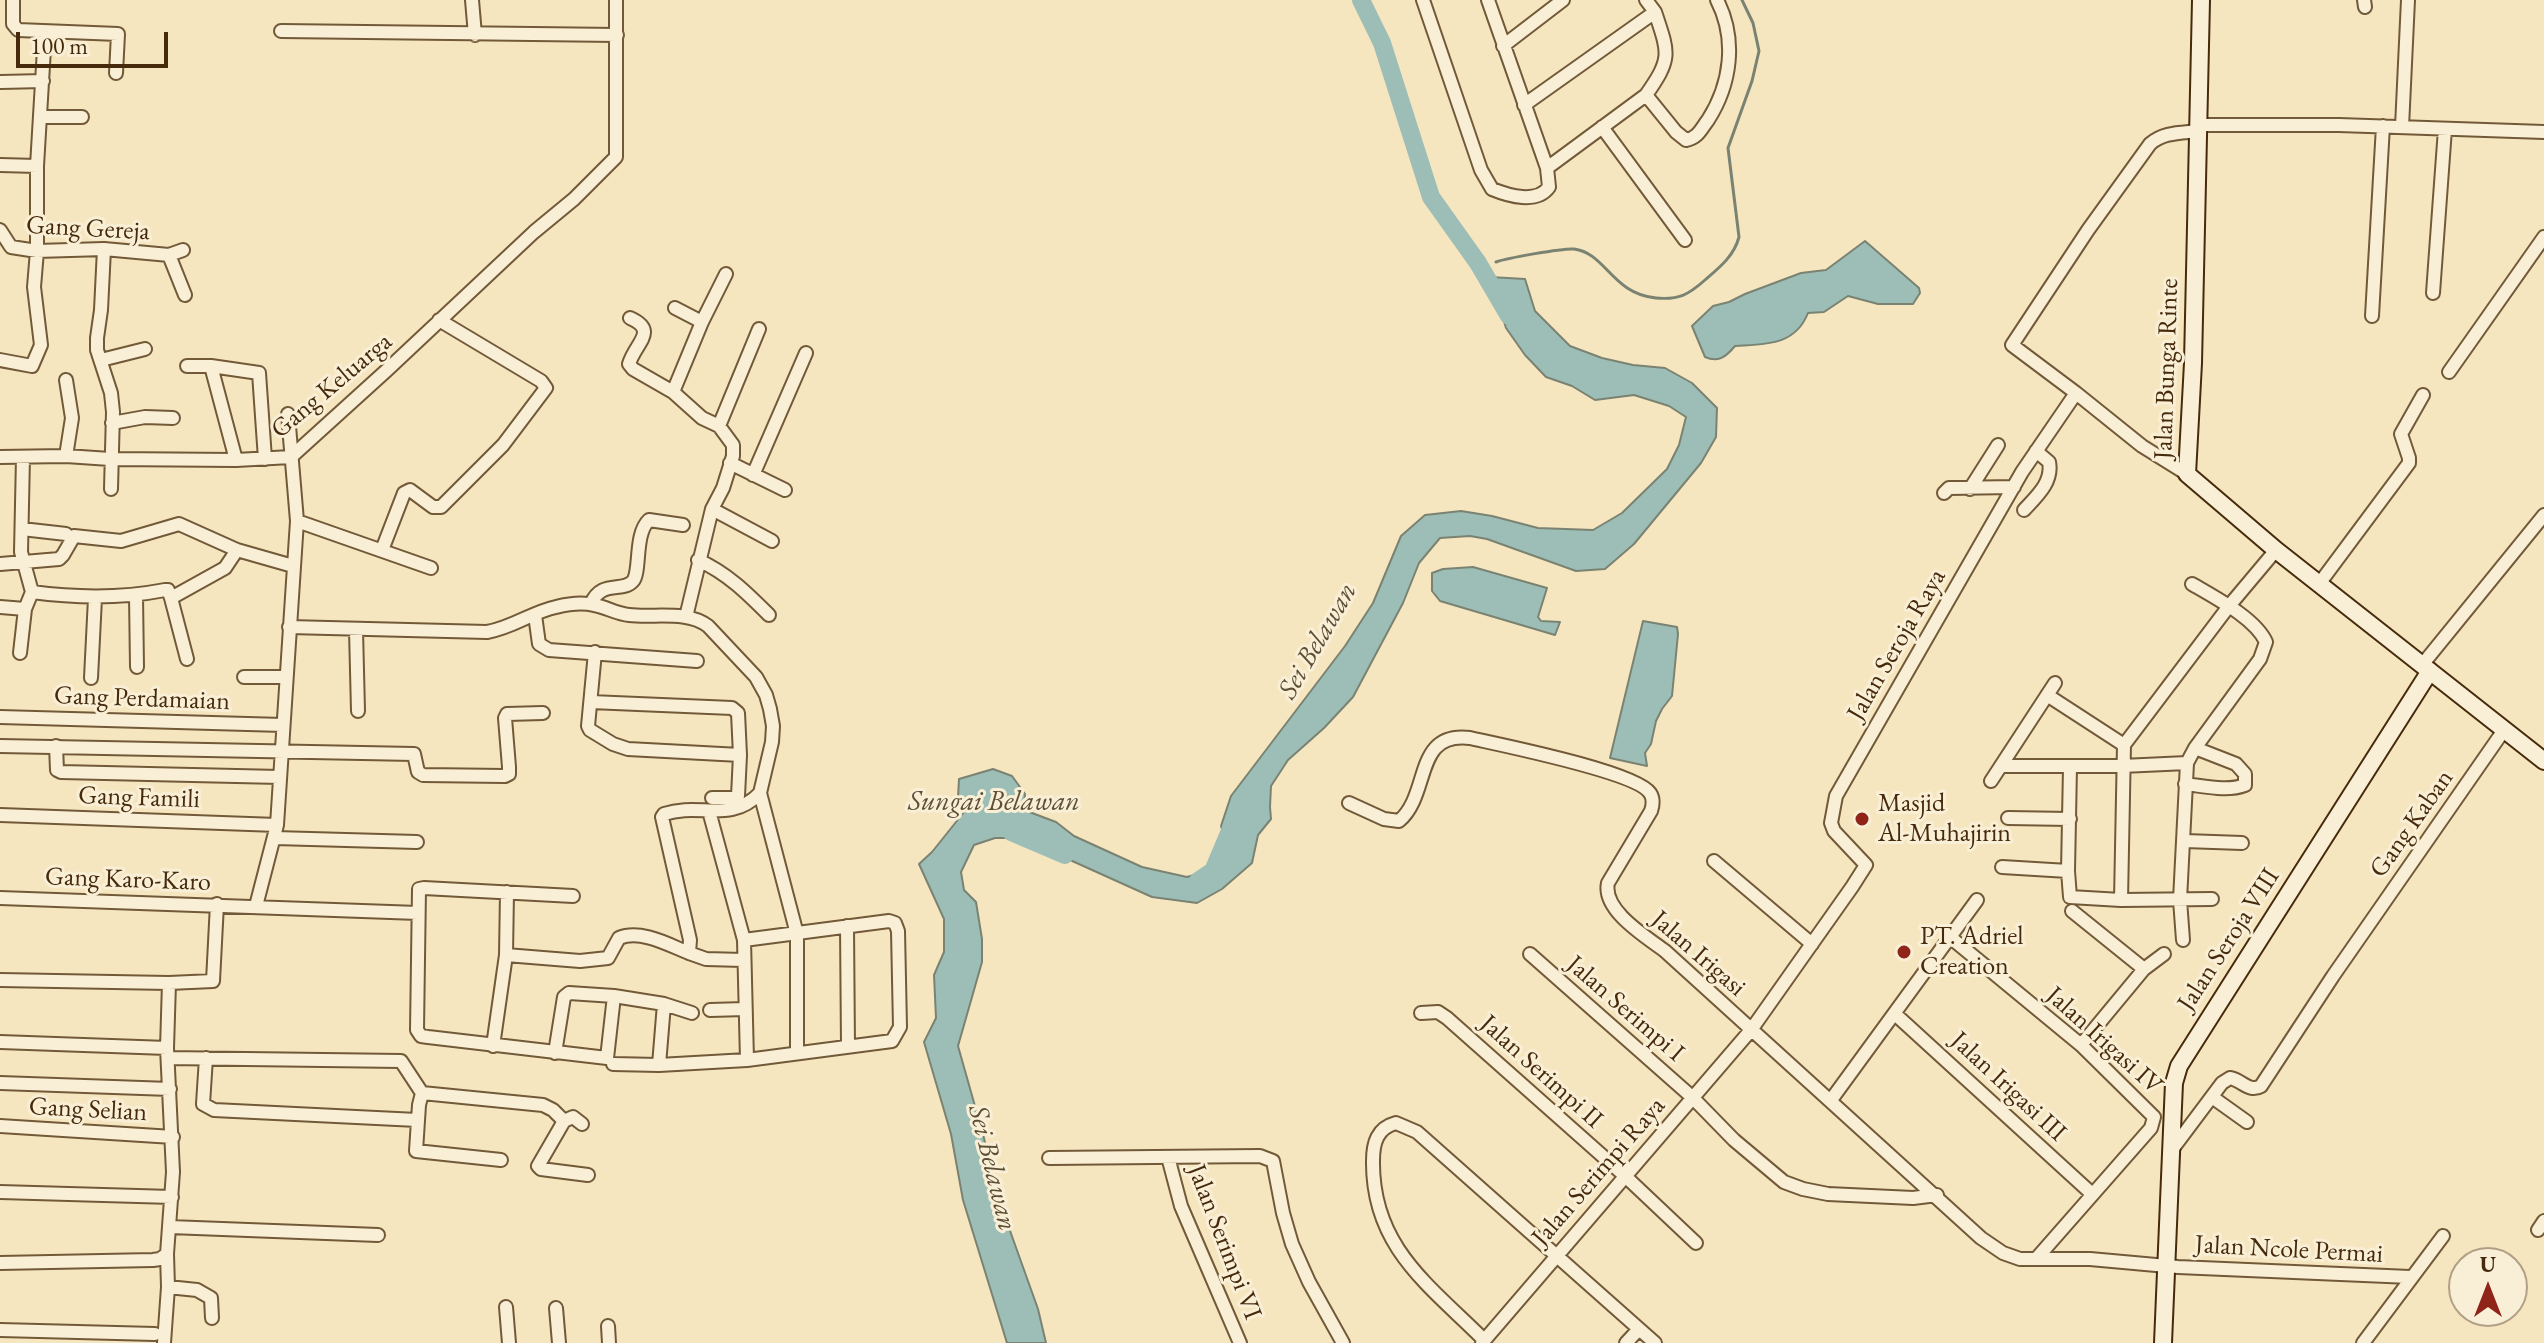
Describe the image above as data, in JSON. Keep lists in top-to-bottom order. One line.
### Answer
{"streets":{"street":["Gang Gereja","Jalan Bunga Rinte","Gang Keluarga","Jalan Seroja Raya","Gang Perdamaian","Gang Famili","Gang Kaban","Gang Karo-Karo","Jalan Seroja VIII","Jalan Irigasi","Jalan Serimpi I","Jalan Irigasi IV","Jalan Serimpi II","Jalan Irigasi III","Gang Selian","Jalan Serimpi Raya","Jalan Serimpi VI","Jalan Ncole Permai"]},"crossings":[["Jalan Bunga Rinte","Gang Kaban"],["Jalan Bunga Rinte","Jalan Seroja VIII"],["Jalan Seroja Raya","Jalan Irigasi"],["Jalan Seroja Raya","Jalan Serimpi Raya"],["Jalan Seroja VIII","Jalan Irigasi"],["Jalan Seroja VIII","Jalan Ncole Permai"],["Jalan Irigasi","Jalan Serimpi I"],["Jalan Irigasi","Jalan Serimpi Raya"],["Jalan Irigasi","Jalan Ncole Permai"],["Jalan Serimpi I","Jalan Serimpi Raya"],["Jalan Serimpi II","Jalan Serimpi Raya"]],"water":["Sei Belawan","Sungai Belawan"],"places":["Masjid Al-Muhajirin","PT. Adriel Creation"],"scale_bar":"100 m","north":"top"}
